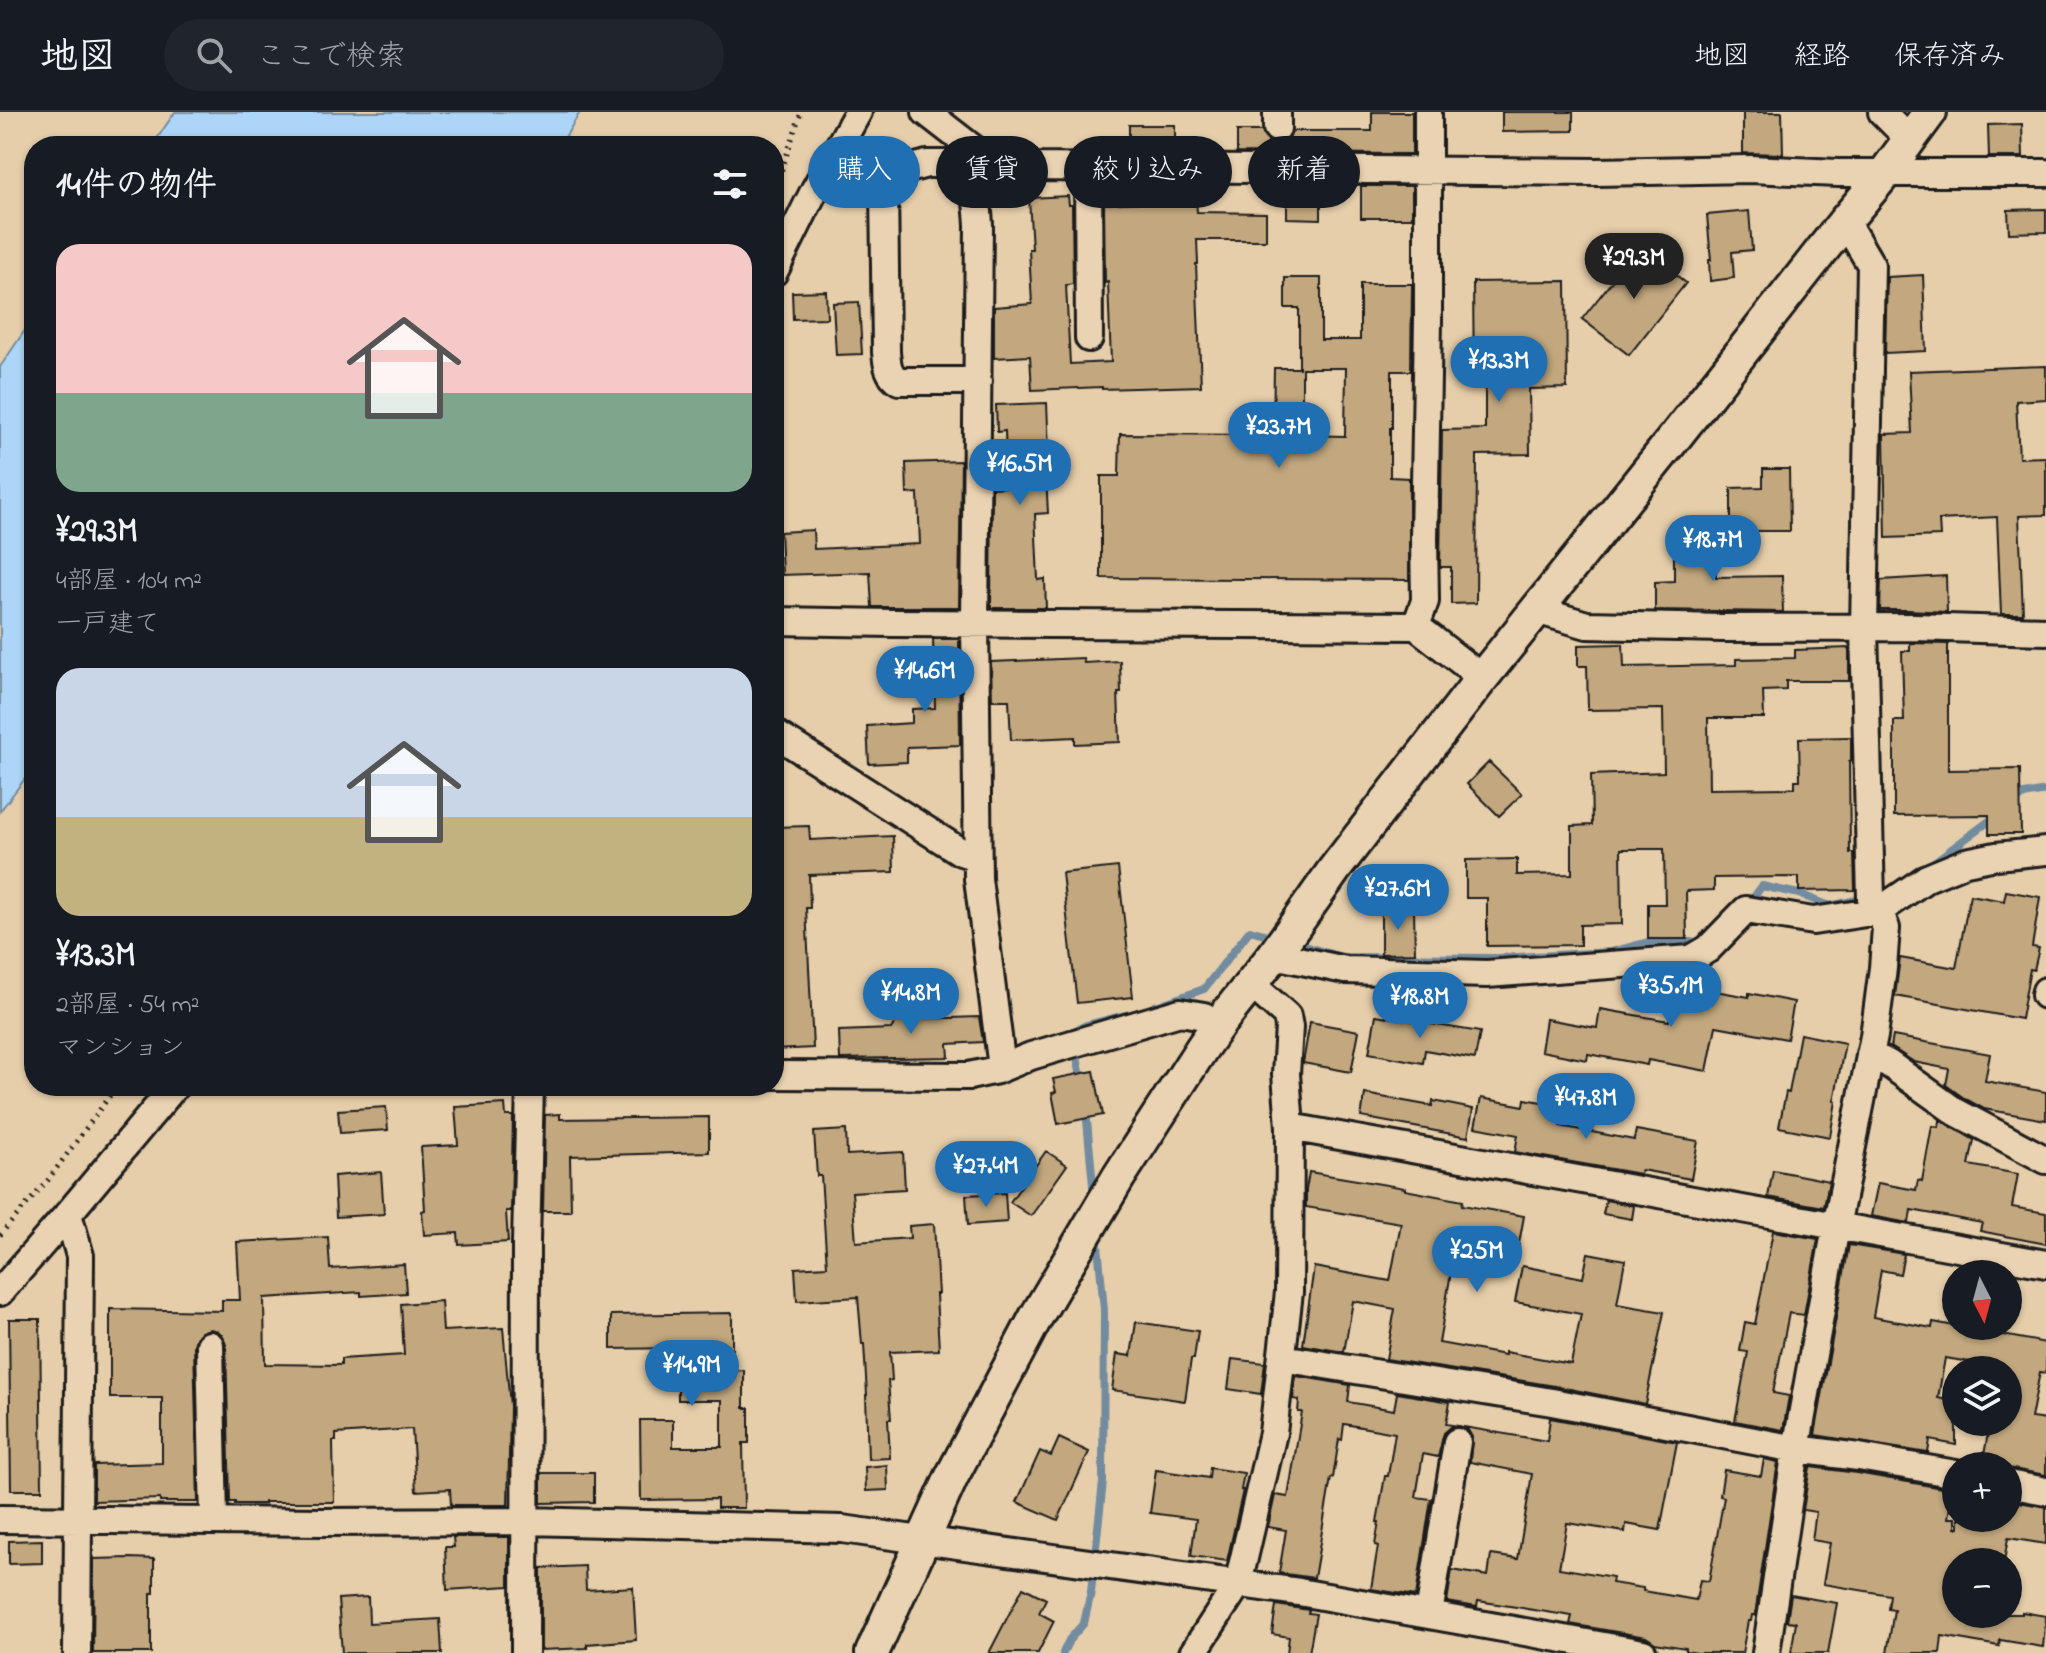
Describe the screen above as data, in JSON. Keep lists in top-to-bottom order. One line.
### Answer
{"north":"bottom","page":{"header":"地図","search":"ここで検索","nav":["地図","経路","保存済み"],"chip":["購入","賃貸","絞り込み","新着"],"heading":"14件の物件","list":[{"name":"¥29.3M","note":"4部屋 · 104 m² · 一戸建て"},{"name":"¥13.3M","note":"2部屋 · 54 m² · マンション"}],"price":["¥29.3M","¥13.3M","¥23.7M","¥16.5M","¥18.7M","¥14.6M","¥27.6M","¥35.1M","¥14.8M","¥18.8M","¥47.8M","¥27.4M","¥25M","¥14.9M"],"map_buttons":["+","−"]}}
